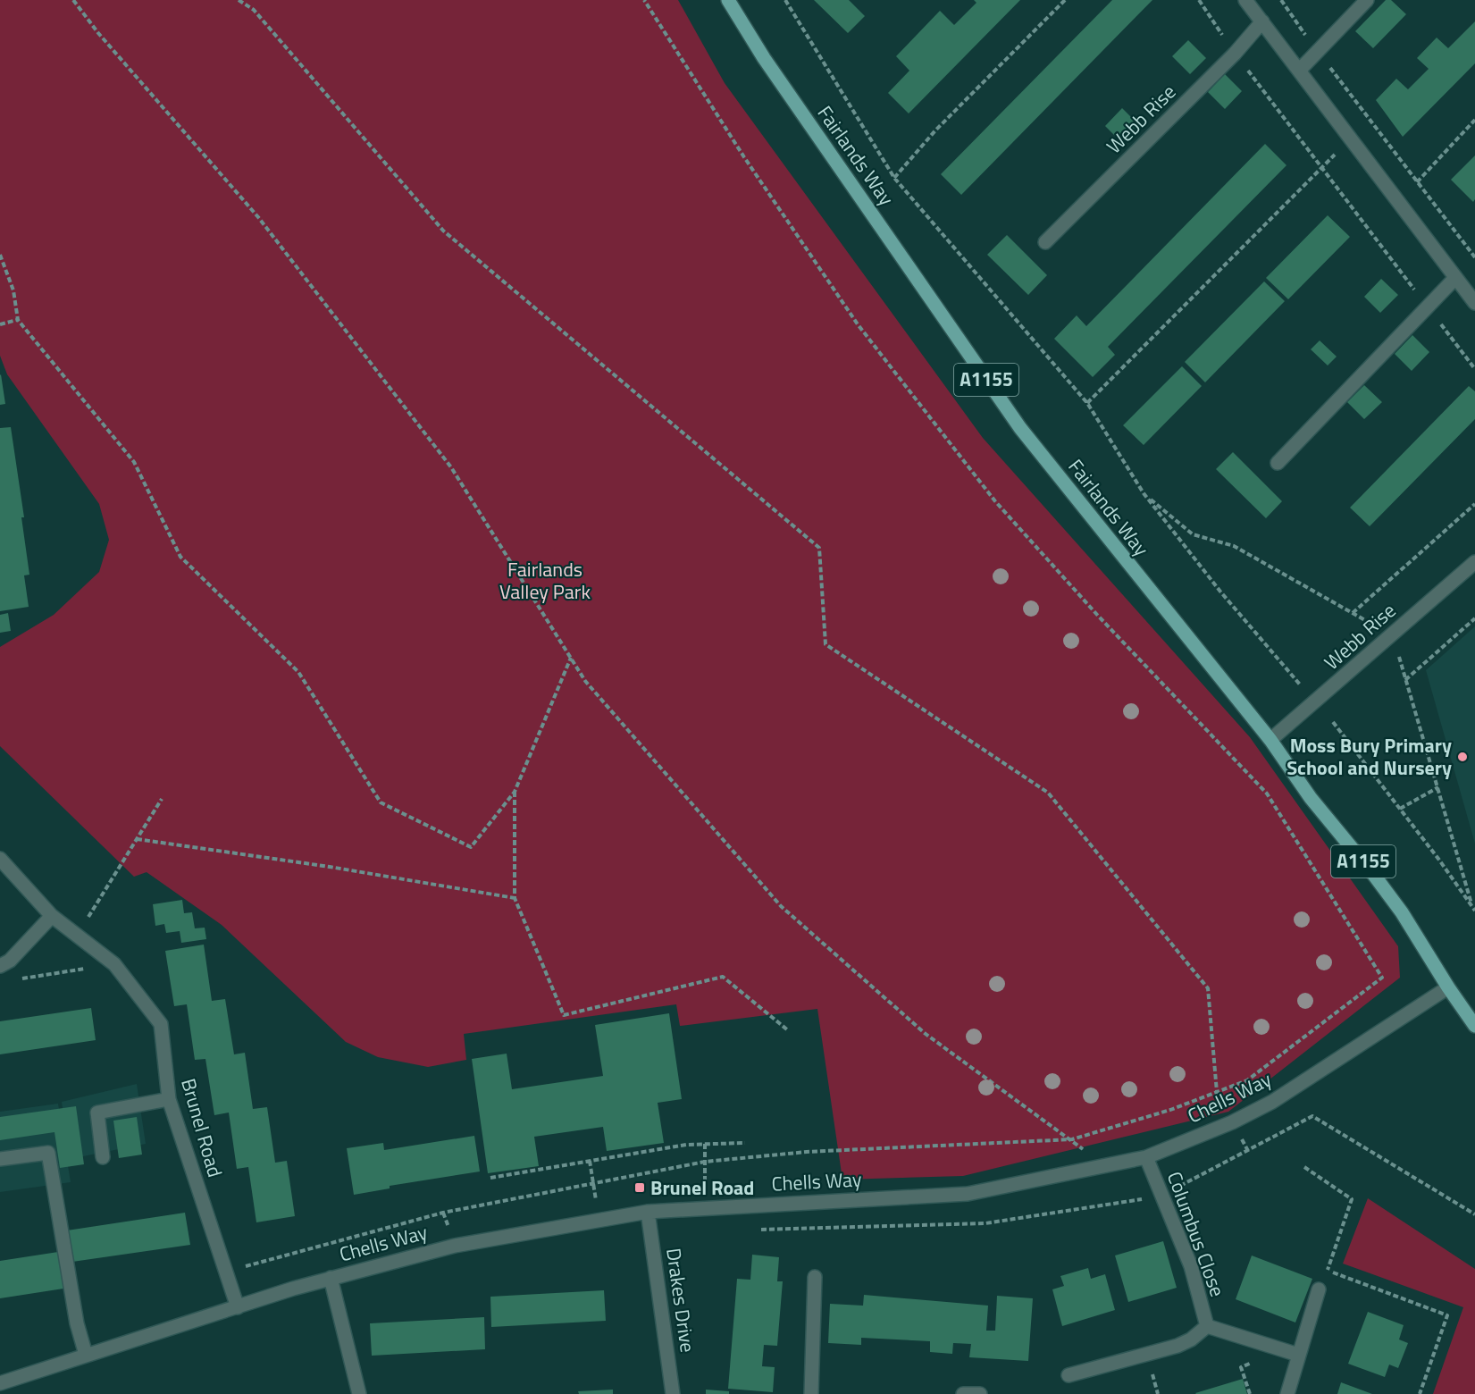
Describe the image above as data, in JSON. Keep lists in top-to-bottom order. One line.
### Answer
{"streets":{"main road":["Fairlands Way","A1155"],"street":["Webb Rise","Chells Way","Brunel Road","Columbus Close","Drakes Drive"]},"crossings":[["Webb Rise","Fairlands Way"],["Fairlands Way","Chells Way"],["Chells Way","Brunel Road"],["Chells Way","Columbus Close"],["Chells Way","Drakes Drive"]],"parks":["Fairlands Valley Park"],"places":{"other":["Moss Bury Primary School and Nursery"],"transit":["Brunel Road"]}}
